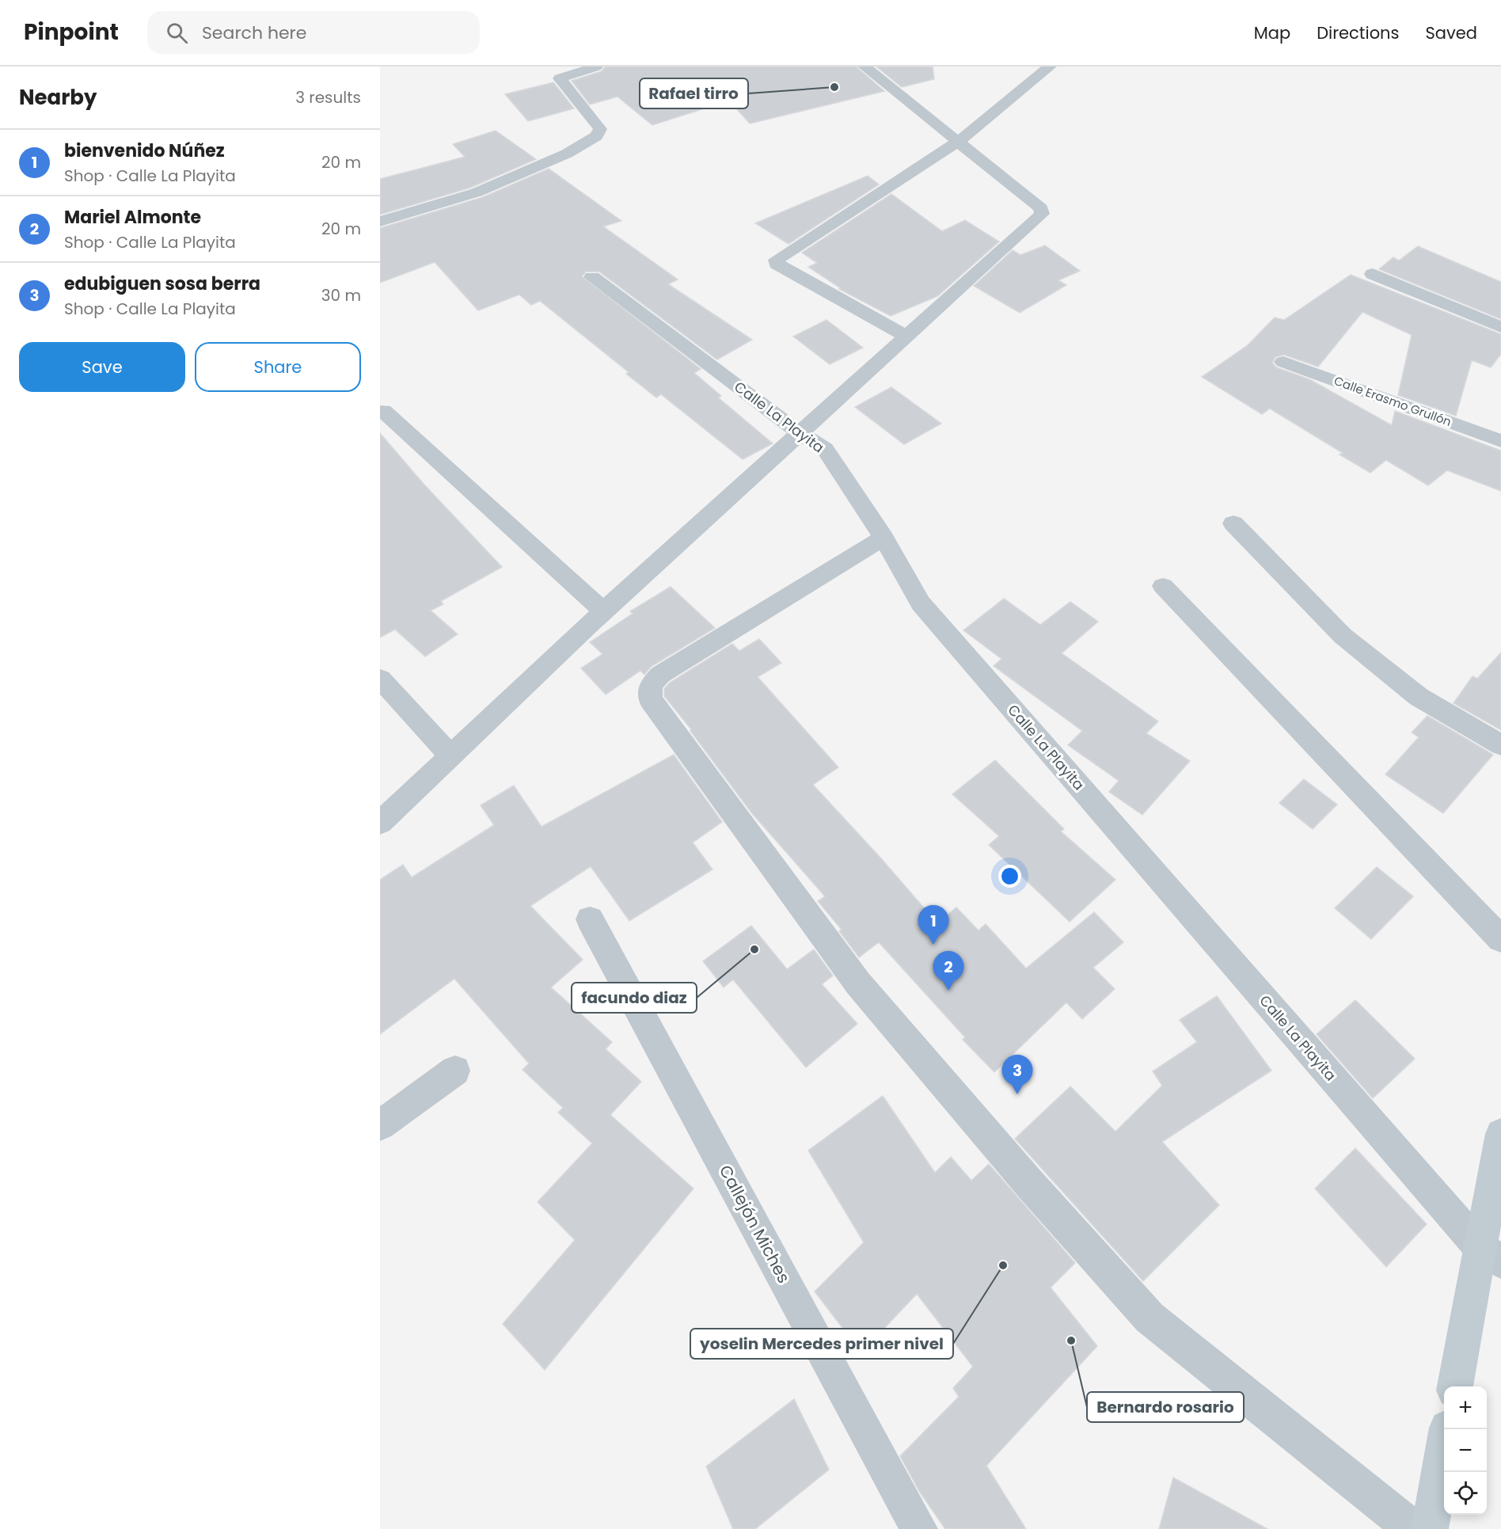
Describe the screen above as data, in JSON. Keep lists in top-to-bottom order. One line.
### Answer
{"streets":{"street":["Calle Erasmo Grullón","Calle La Playita","Callejón Miches"]},"places":["Rafael tirro","facundo diaz","yoselin Mercedes primer nivel","Bernardo rosario"],"page":{"header":"Pinpoint","search":"Search here","nav":["Map","Directions","Saved"],"heading":["Nearby","3 results"],"list":[{"mark":"1","name":"bienvenido Núñez","note":"Shop · Calle La Playita","value":"20 m"},{"mark":"2","name":"Mariel Almonte","note":"Shop · Calle La Playita","value":"20 m"},{"mark":"3","name":"edubiguen sosa berra","note":"Shop · Calle La Playita","value":"30 m"}],"buttons":["Save","Share"],"pins":["1","2","3"],"map_buttons":["+","−"]}}
